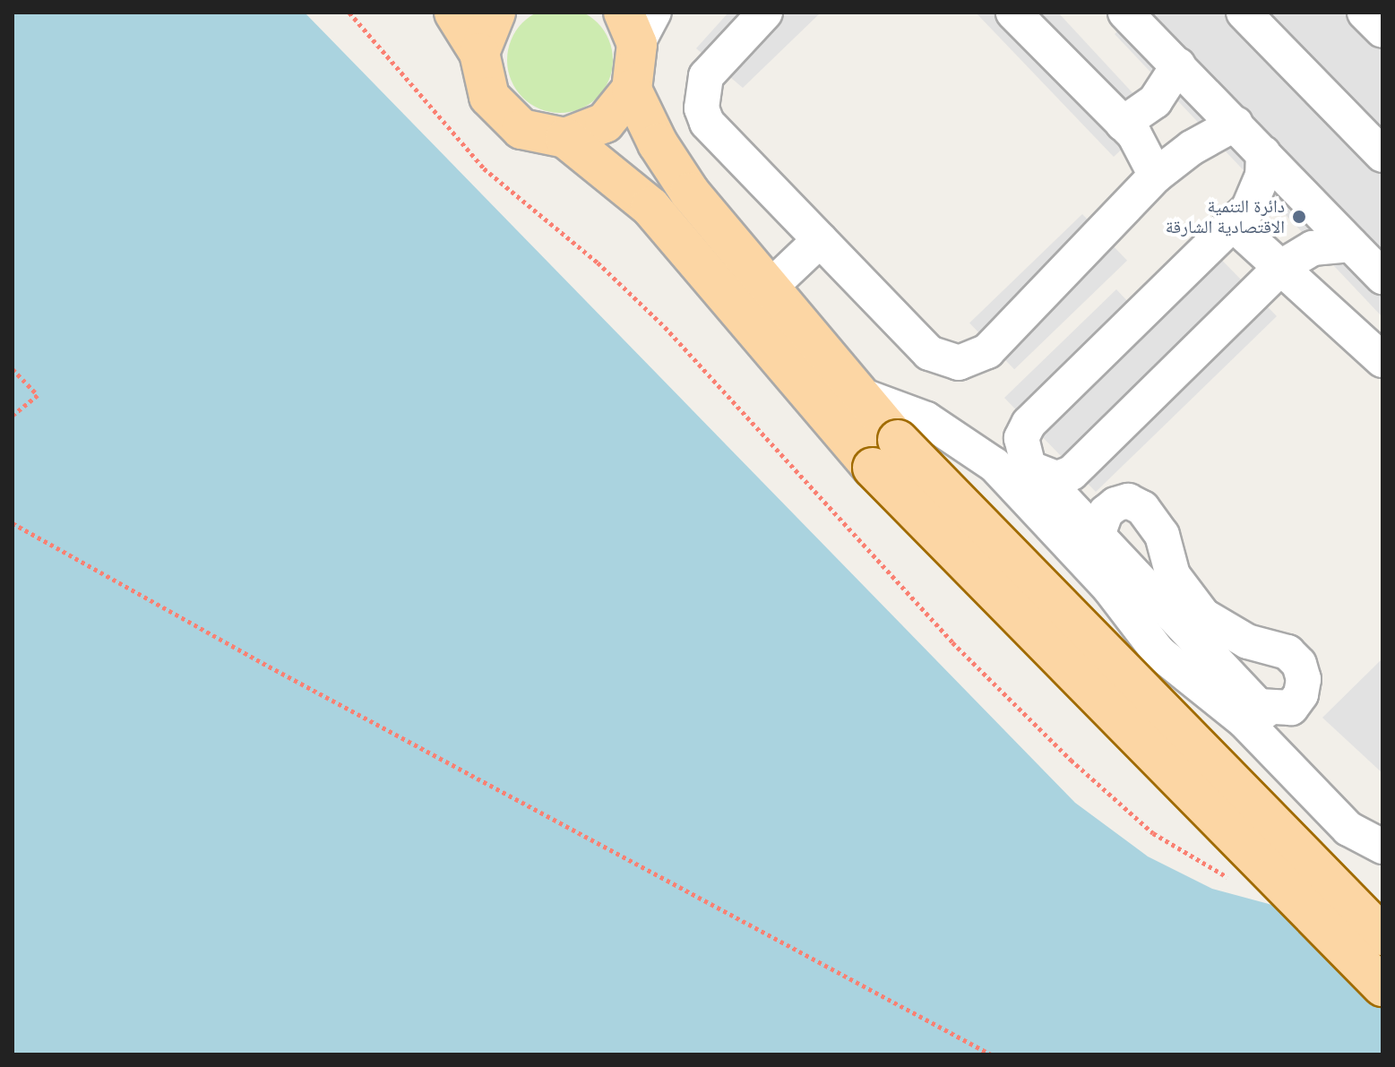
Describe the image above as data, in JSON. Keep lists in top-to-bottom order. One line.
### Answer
{"places":["دائرة التنمية الاقتصادية الشارقة"]}
